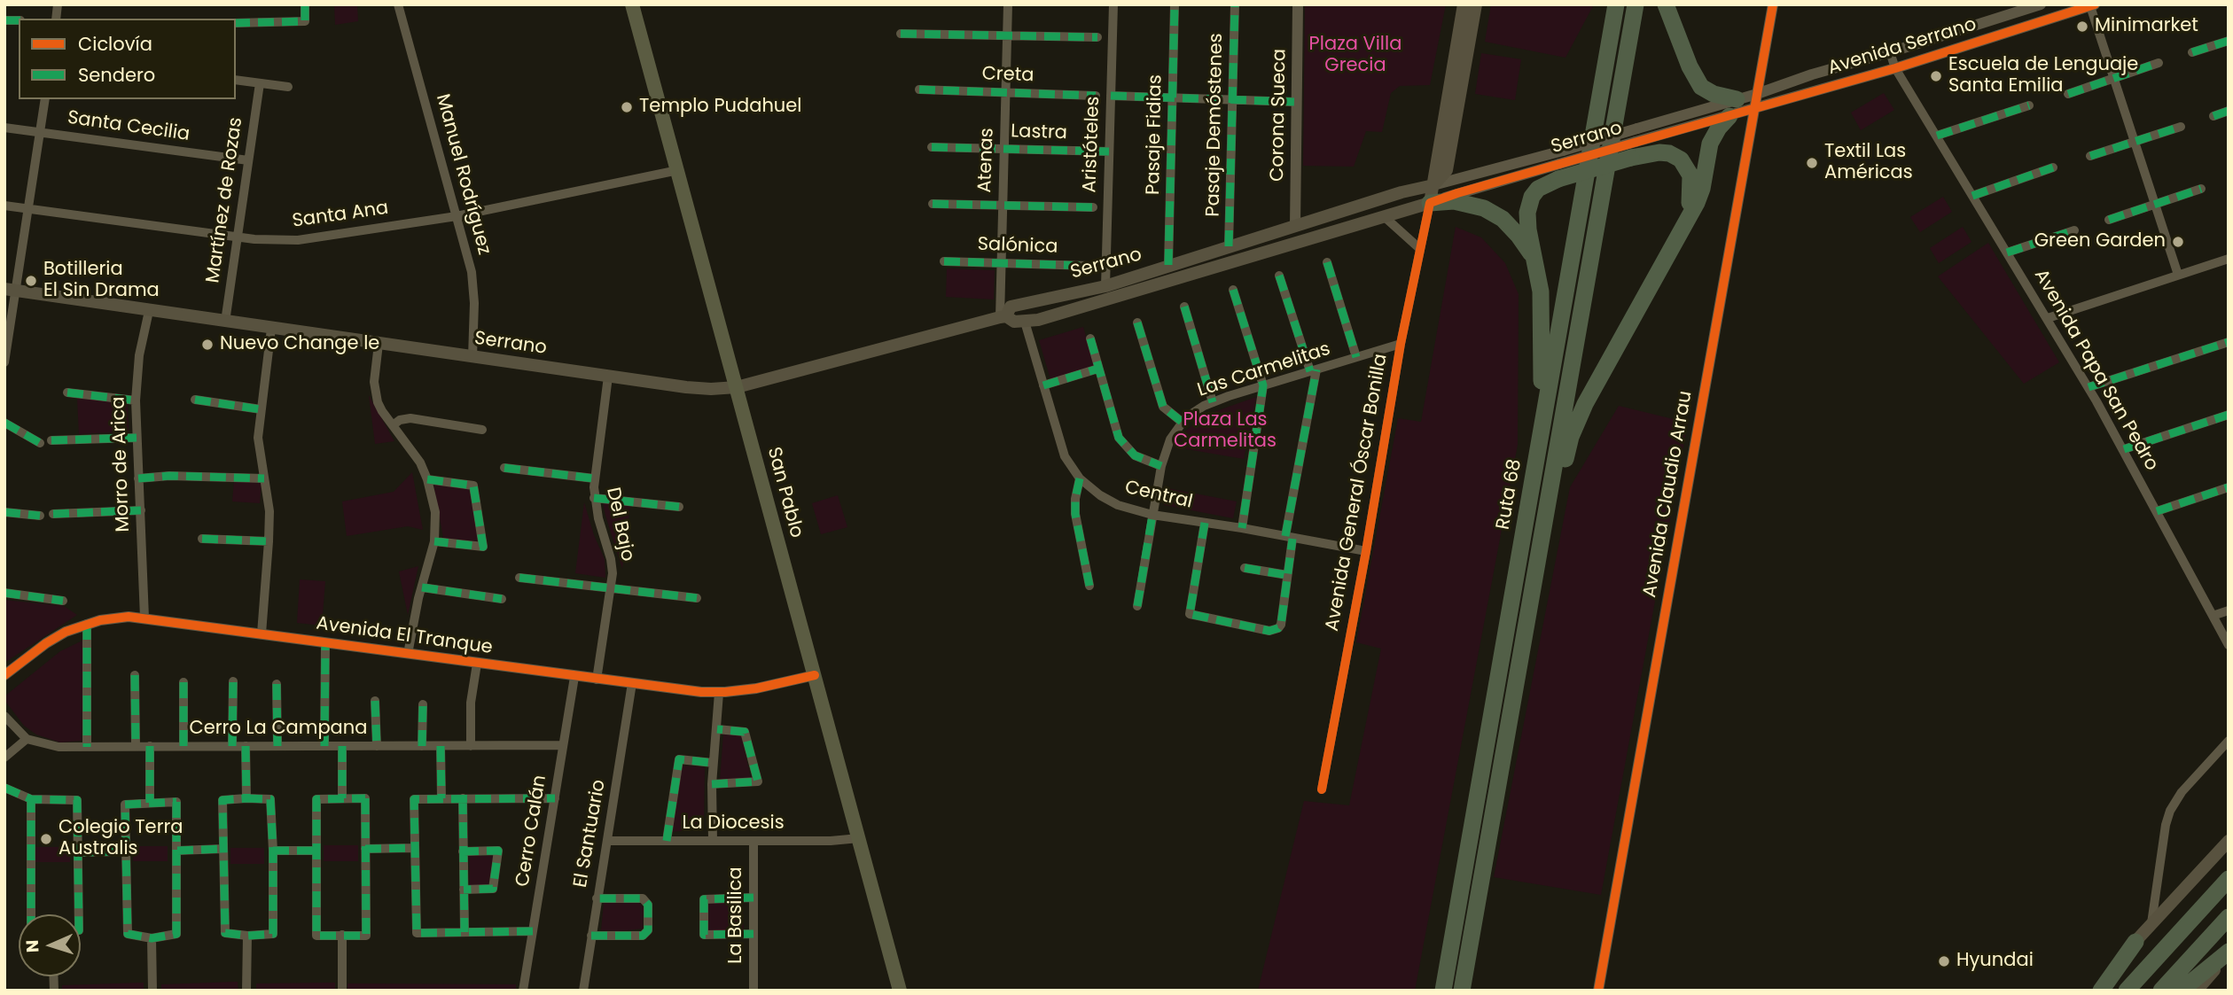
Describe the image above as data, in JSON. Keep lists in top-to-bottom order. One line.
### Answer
{"streets":{"highway":["Ruta 68"],"main road":["Serrano","San Pablo","Avenida General Óscar Bonilla"],"street":["Avenida Serrano","Creta","Corona Sueca","Pasaje Demóstenes","Santa Cecilia","Lastra","Pasaje Fidias","Aristóteles","Atenas","Manuel Rodríguez","Martínez de Rozas","Santa Ana","Salónica","Las Carmelitas","Avenida Papa San Pedro","Morro de Arica","Avenida Claudio Arrau","Central","Del Bajo","Avenida El Tranque","Cerro La Campana","La Diocesis","Cerro Calán","El Santuario","La Basilica"]},"crossings":[["Avenida Serrano","Serrano"],["Avenida Serrano","Avenida Papa San Pedro"],["Avenida Serrano","Avenida Claudio Arrau"],["Creta","Atenas"],["Corona Sueca","Serrano"],["Pasaje Demóstenes","Serrano"],["Santa Cecilia","Martínez de Rozas"],["Lastra","Aristóteles"],["Lastra","Atenas"],["Pasaje Fidias","Serrano"],["Serrano","Aristóteles"],["Serrano","Atenas"],["Serrano","Manuel Rodríguez"],["Serrano","Martínez de Rozas"],["Serrano","Morro de Arica"],["Serrano","San Pablo"],["Serrano","Avenida General Óscar Bonilla"],["Serrano","Avenida Claudio Arrau"],["Serrano","Central"],["Serrano","Del Bajo"],["Atenas","Salónica"],["Manuel Rodríguez","Santa Ana"],["Martínez de Rozas","Santa Ana"],["Santa Ana","San Pablo"],["Las Carmelitas","Avenida General Óscar Bonilla"],["Las Carmelitas","Central"],["Morro de Arica","Avenida El Tranque"],["San Pablo","Avenida El Tranque"],["San Pablo","La Diocesis"],["Avenida General Óscar Bonilla","Central"],["Del Bajo","Avenida El Tranque"],["Avenida El Tranque","Cerro Calán"],["Avenida El Tranque","El Santuario"],["Cerro La Campana","Cerro Calán"],["La Diocesis","El Santuario"],["La Diocesis","La Basilica"]],"parks":["Plaza Villa Grecia","Plaza Las Carmelitas"],"places":["Minimarket","Escuela de Lenguaje Santa Emilia","Templo Pudahuel","Textil Las Américas","Green Garden","Botilleria El Sin Drama","Nuevo Change le","Colegio Terra Australis","Hyundai"],"legend":["Ciclovía","Sendero"],"north":"left"}
